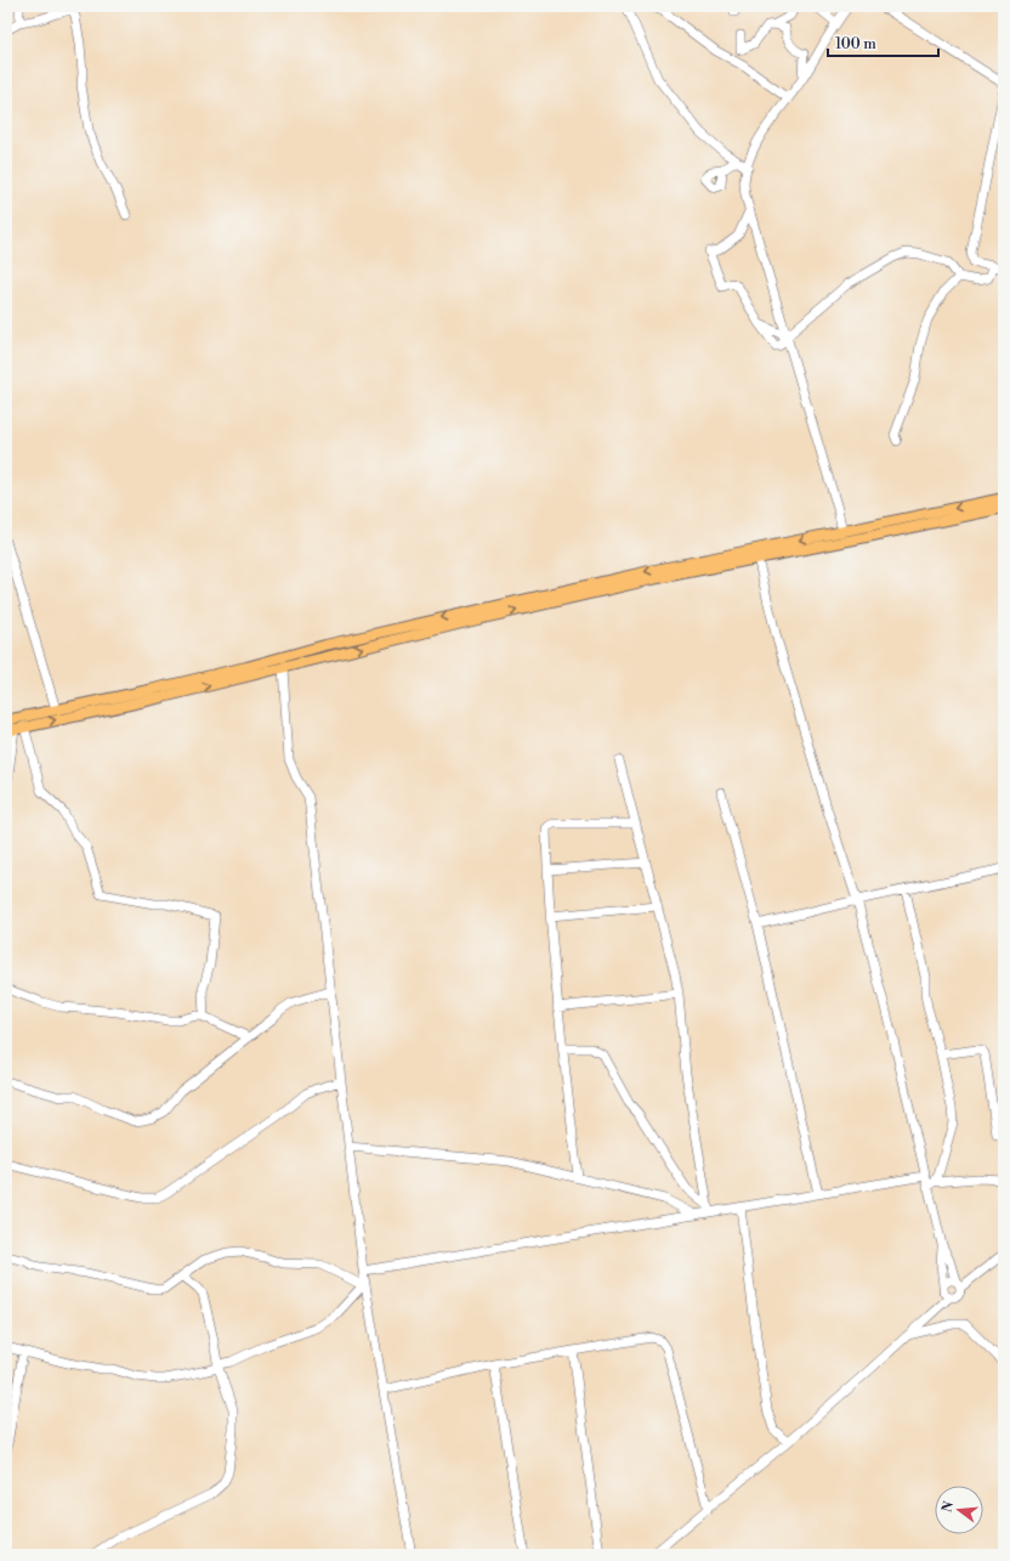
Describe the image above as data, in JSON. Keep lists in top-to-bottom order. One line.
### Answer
{"scale_bar":"100 m","north":"left"}
